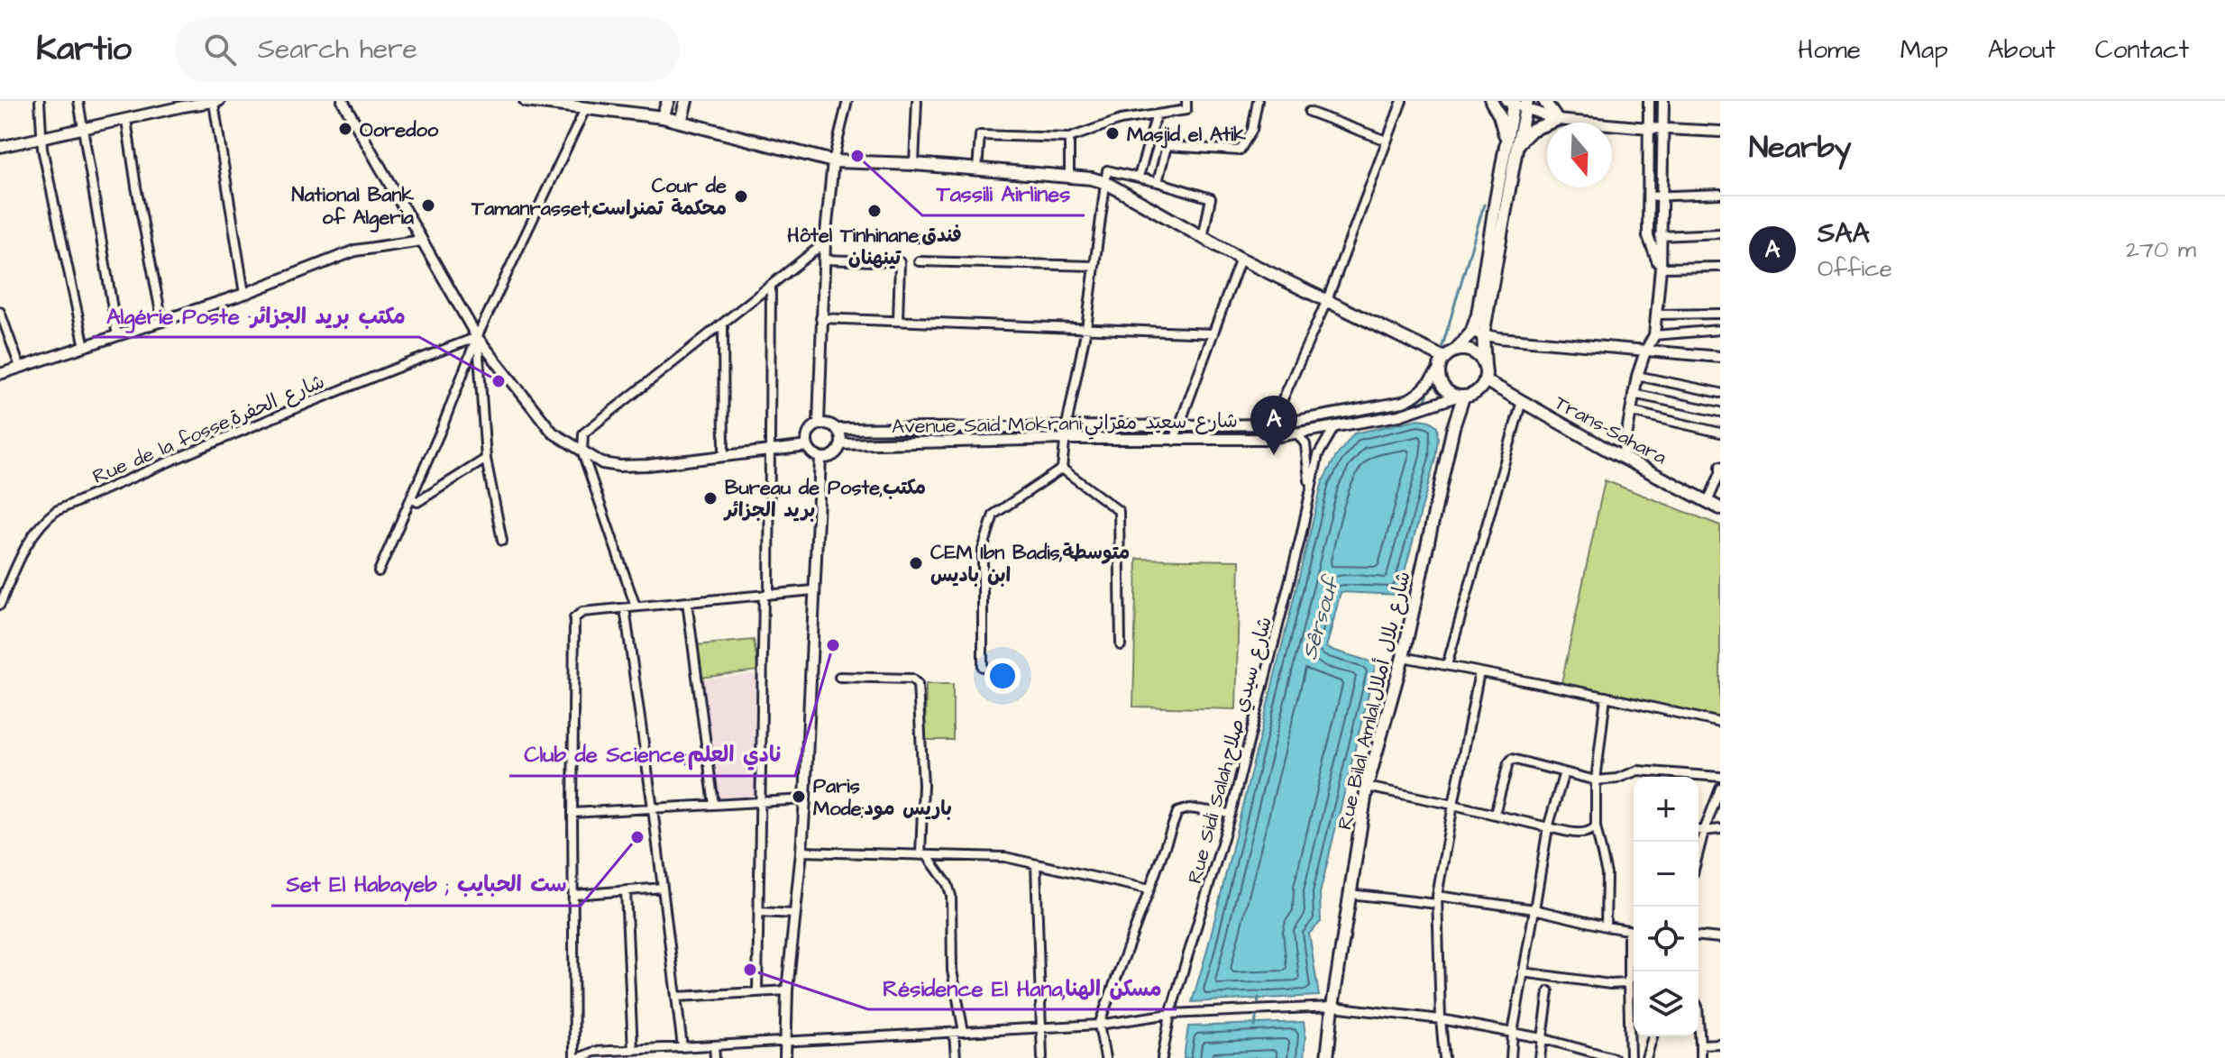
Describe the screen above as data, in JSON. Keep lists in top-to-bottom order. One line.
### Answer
{"streets":{"main road":["Trans-Sahara","Rue Bilal Amlal,شارع بلال أملال"],"street":["Avenue Said Mokrani;شارع سعيد مقراني","Rue de la fosse;شارع الحفرة","Rue Sidi Salah;شارع سيدي صلاح"]},"crossings":[["Avenue Said Mokrani;شارع سعيد مقراني","Trans-Sahara"],["Avenue Said Mokrani;شارع سعيد مقراني","Rue Bilal Amlal,شارع بلال أملال"],["Avenue Said Mokrani;شارع سعيد مقراني","Rue Sidi Salah;شارع سيدي صلاح"],["Trans-Sahara","Rue Bilal Amlal,شارع بلال أملال"]],"water":["Sêrsouf"],"places":["Ooredoo","Masjid el Atik","Tassili Airlines","Cour de Tamanrasset;محكمة تمنراست","National Bank of Algeria","Hôtel Tinhinane;فندق تينهنان","Algérie Poste ;مكتب بريد الجزائر","Bureau de Poste;مكتب بريد الجزائر","CEM Ibn Badis;متوسطة ابن باديس","Club de Science;نادي العلم","Paris Mode;باريس مود","Set El Habayeb ; ست الحبايب","Résidence El Hana;مسكن الهنا"],"north":"bottom","page":{"header":"Kartio","search":"Search here","nav":["Home","Map","About","Contact"],"heading":"Nearby","list":[{"mark":"A","name":"SAA","note":"Office","value":"270 m"}],"pins":"A","map_buttons":["+","−"]}}
